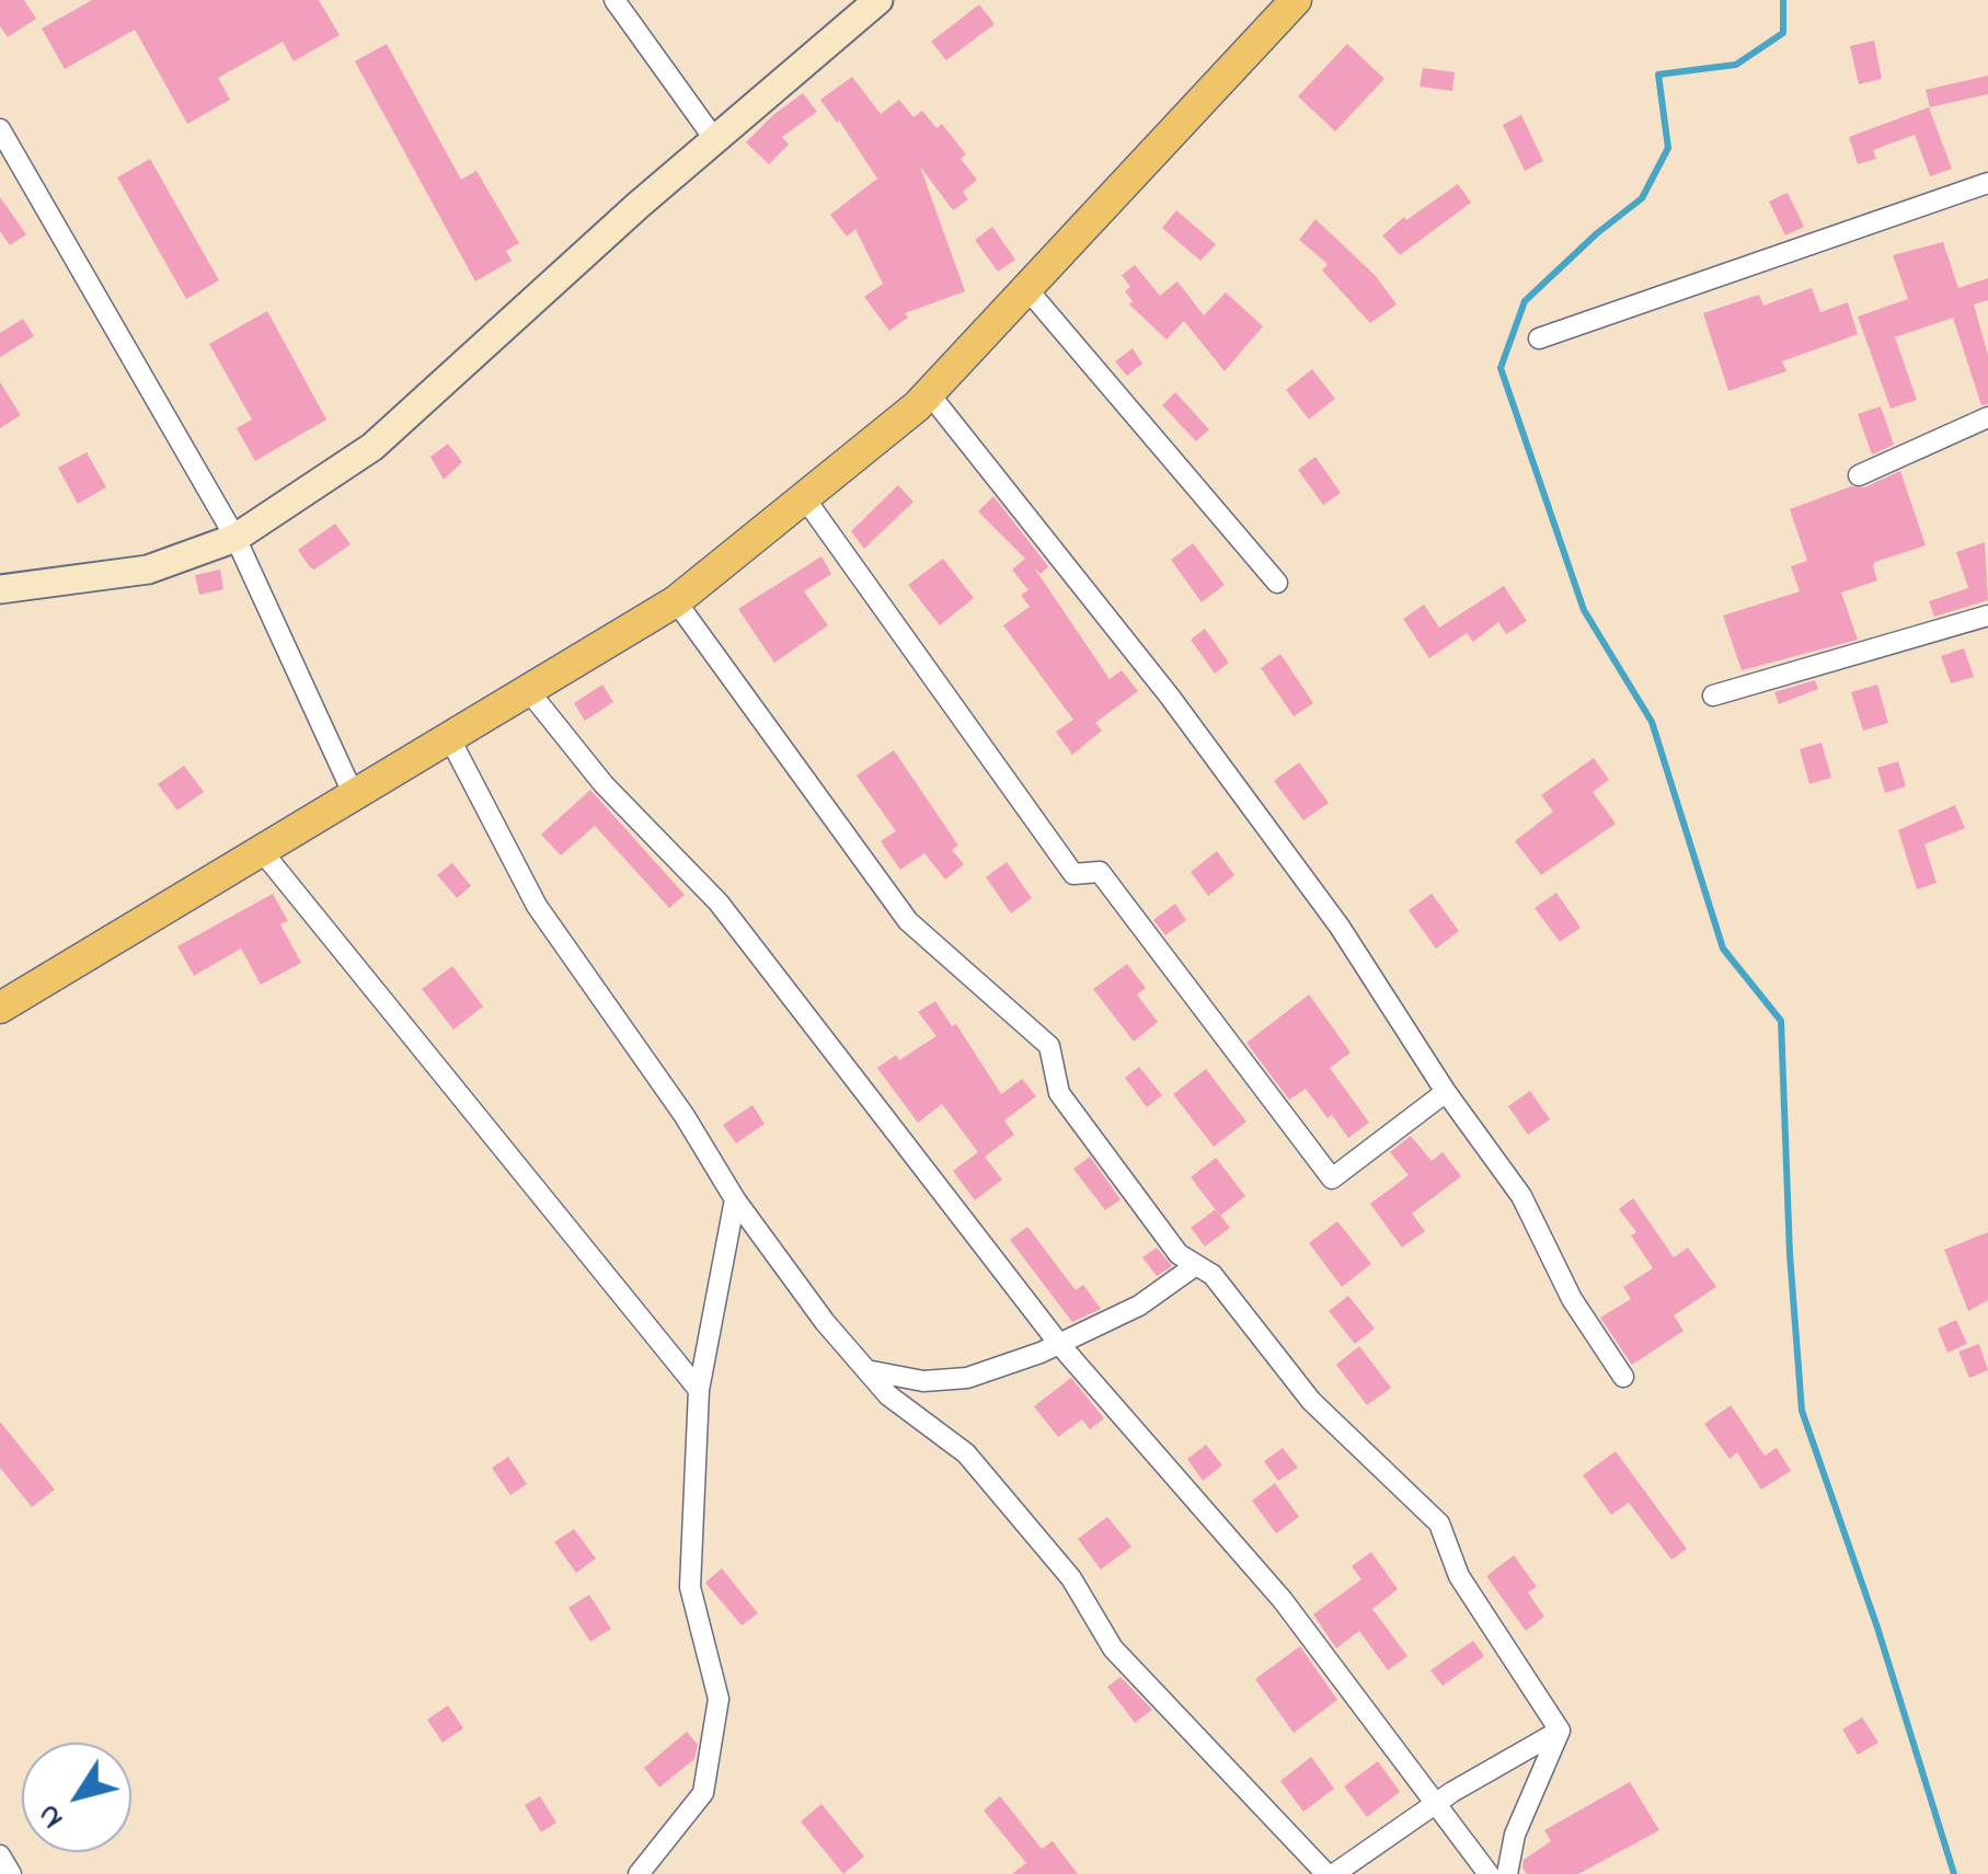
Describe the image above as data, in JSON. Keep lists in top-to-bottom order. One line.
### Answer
{"north":"bottom left"}
